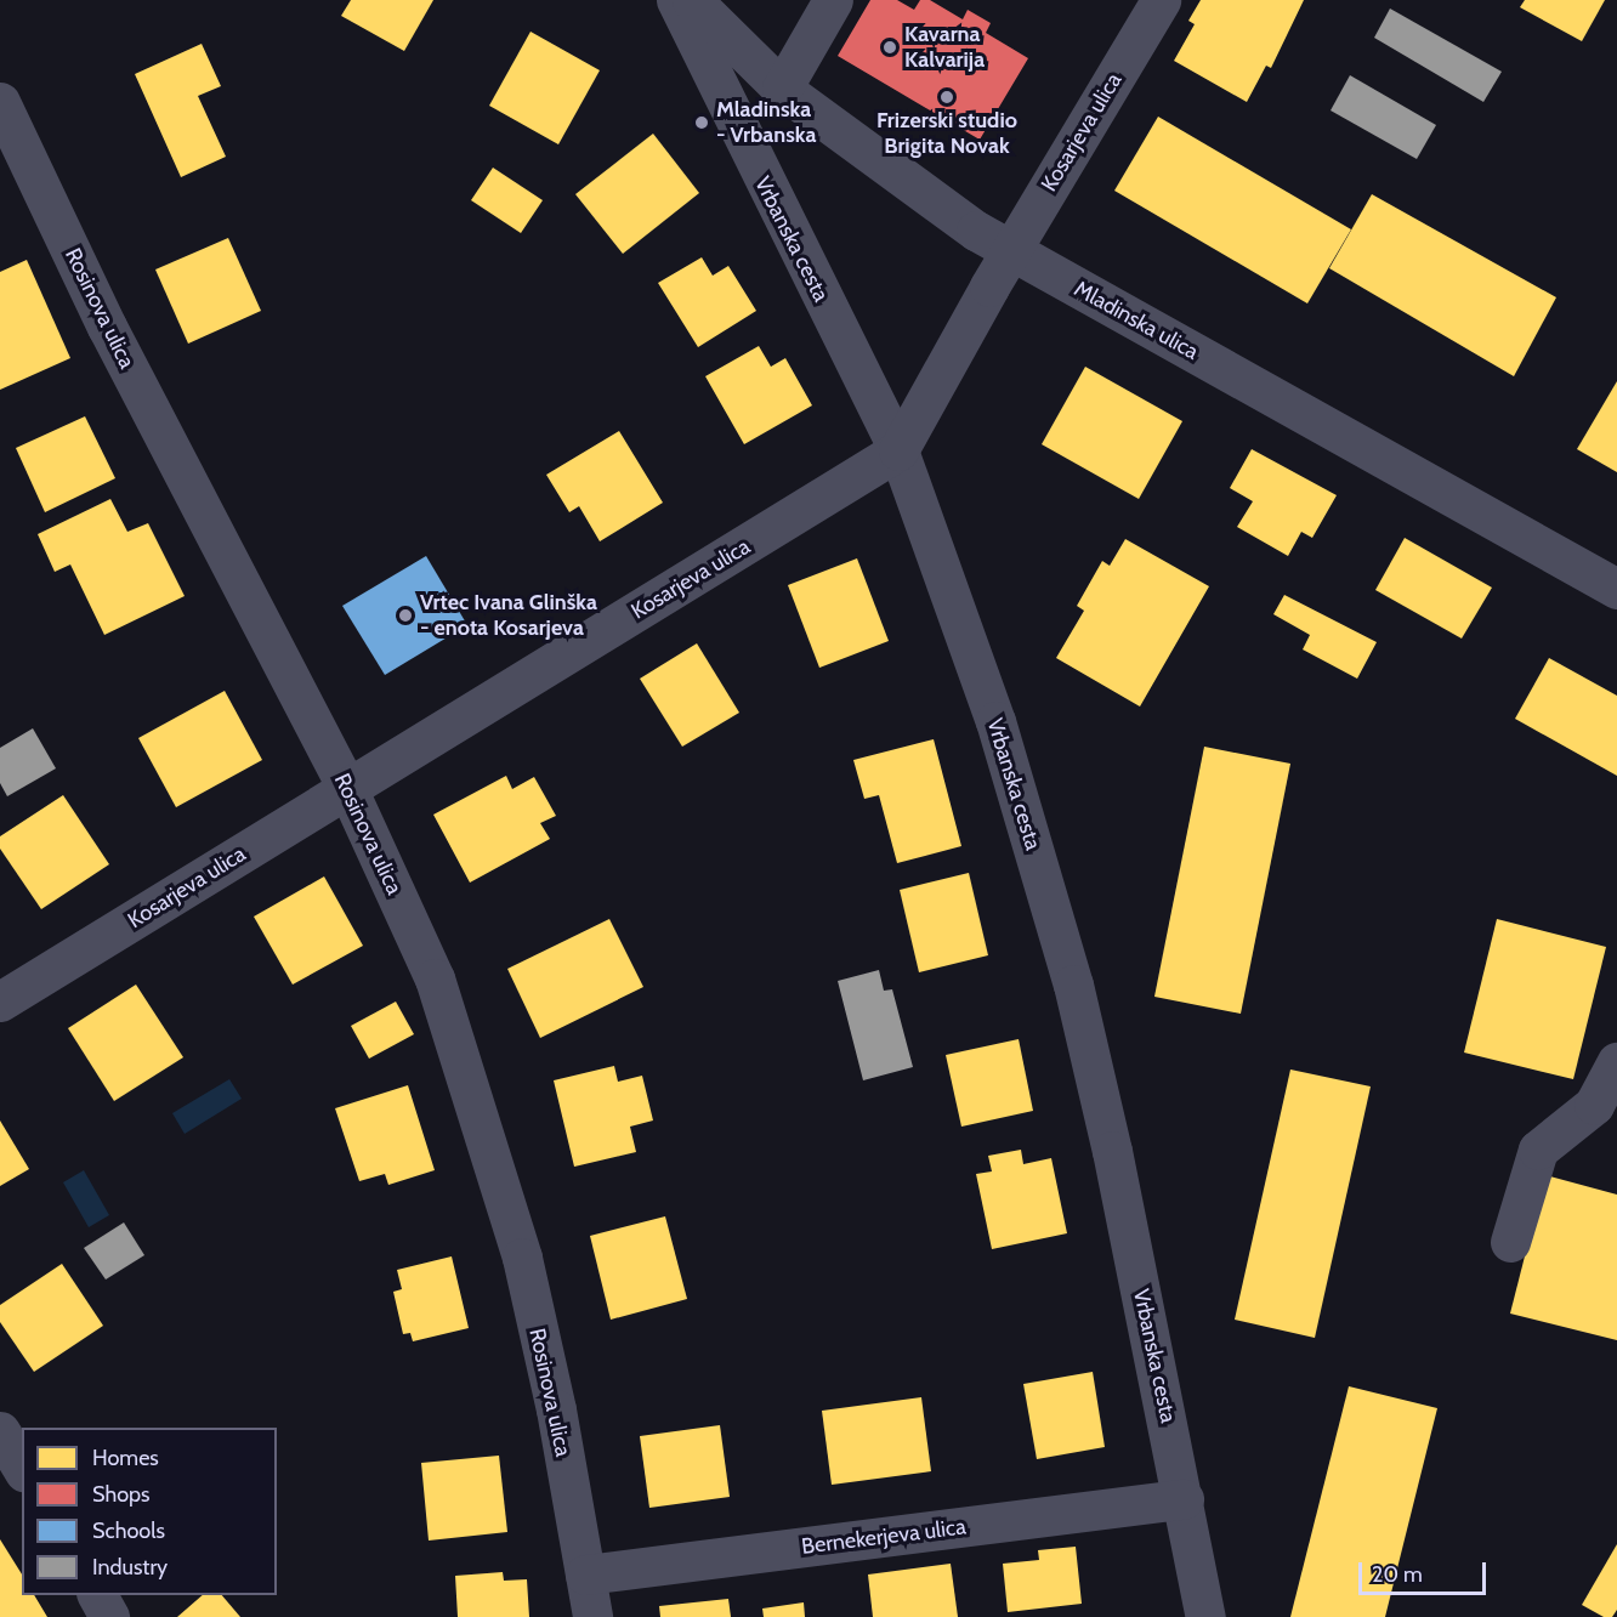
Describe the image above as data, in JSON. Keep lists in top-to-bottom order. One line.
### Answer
{"streets":{"street":["Kosarjeva ulica","Vrbanska cesta","Rosinova ulica","Mladinska ulica","Bernekerjeva ulica"]},"crossings":[["Kosarjeva ulica","Vrbanska cesta"],["Kosarjeva ulica","Rosinova ulica"],["Kosarjeva ulica","Mladinska ulica"],["Vrbanska cesta","Bernekerjeva ulica"],["Rosinova ulica","Bernekerjeva ulica"]],"places":["Kavarna Kalvarija","Frizerski studio Brigita Novak","Mladinska - Vrbanska","Vrtec Ivana Glinška - enota Kosarjeva"],"legend":["Homes","Shops","Schools","Industry"],"scale_bar":"20 m"}
